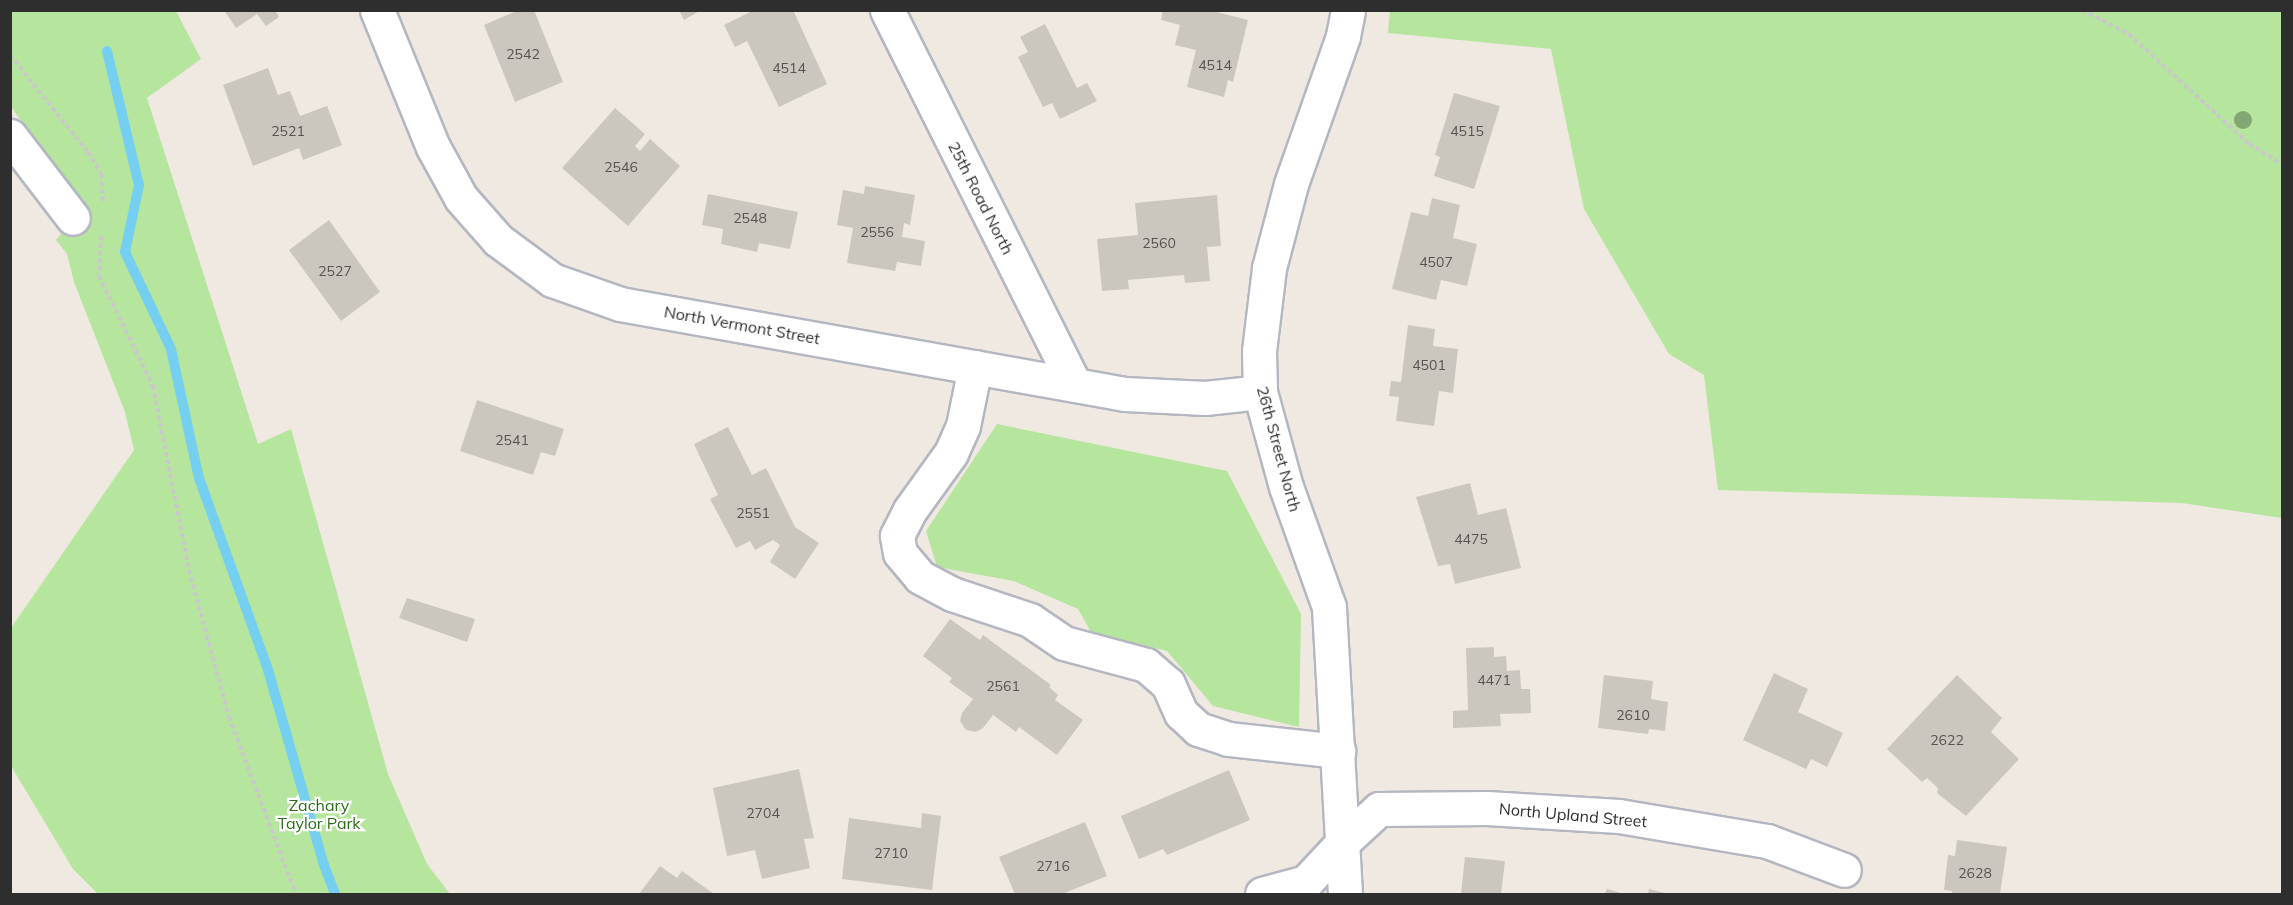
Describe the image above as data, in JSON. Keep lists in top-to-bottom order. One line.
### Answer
{"streets":{"street":["25th Road North","North Vermont Street","26th Street North","North Upland Street"]},"crossings":[["25th Road North","North Vermont Street"],["North Vermont Street","26th Street North"],["26th Street North","North Upland Street"]],"parks":["Zachary Taylor Park"],"house_numbers":["2542","4514","4514","2521","4515","2546","2548","2556","2560","4507","2527","4501","2541","2551","4475","4471","2561","2610","2622","2704","2710","2716","2628"]}
